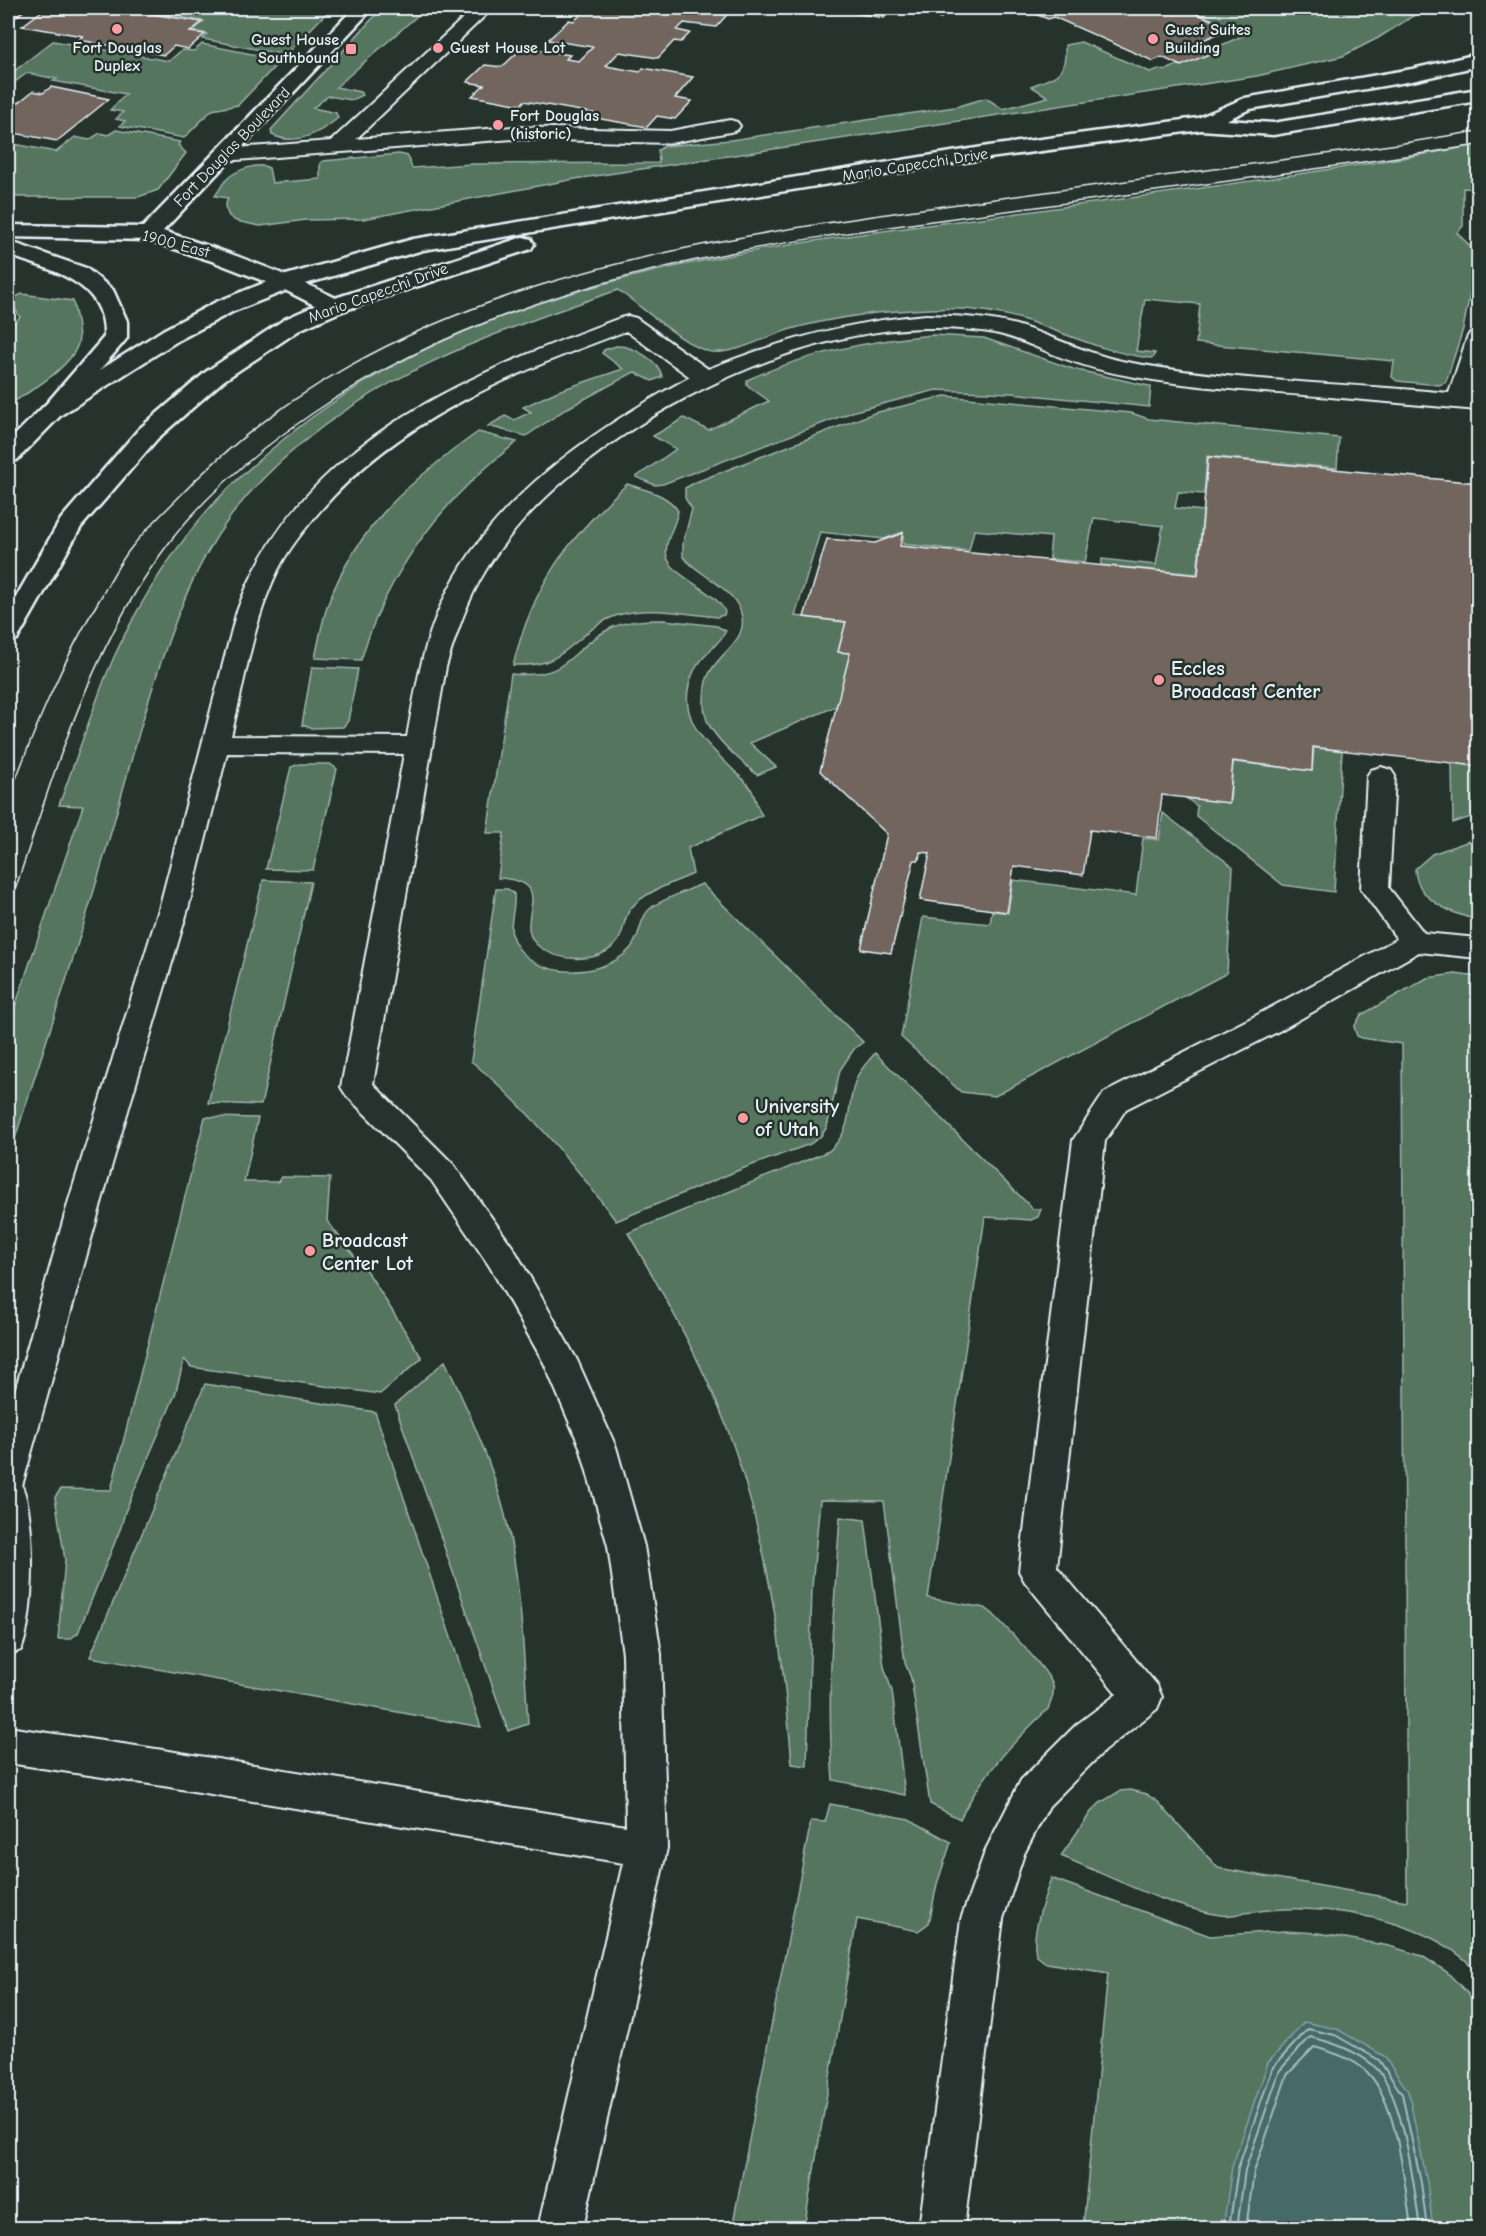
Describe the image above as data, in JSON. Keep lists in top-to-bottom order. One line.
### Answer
{"streets":{"main road":["Fort Douglas Boulevard","Mario Capecchi Drive","1900 East"]},"crossings":[["Fort Douglas Boulevard","1900 East"],["Mario Capecchi Drive","1900 East"]],"places":{"other":["Fort Douglas Duplex","Guest Suites Building","Guest House Lot","Fort Douglas (historic)","Eccles Broadcast Center","University of Utah","Broadcast Center Lot"],"transit":["Guest House Southbound"]}}
